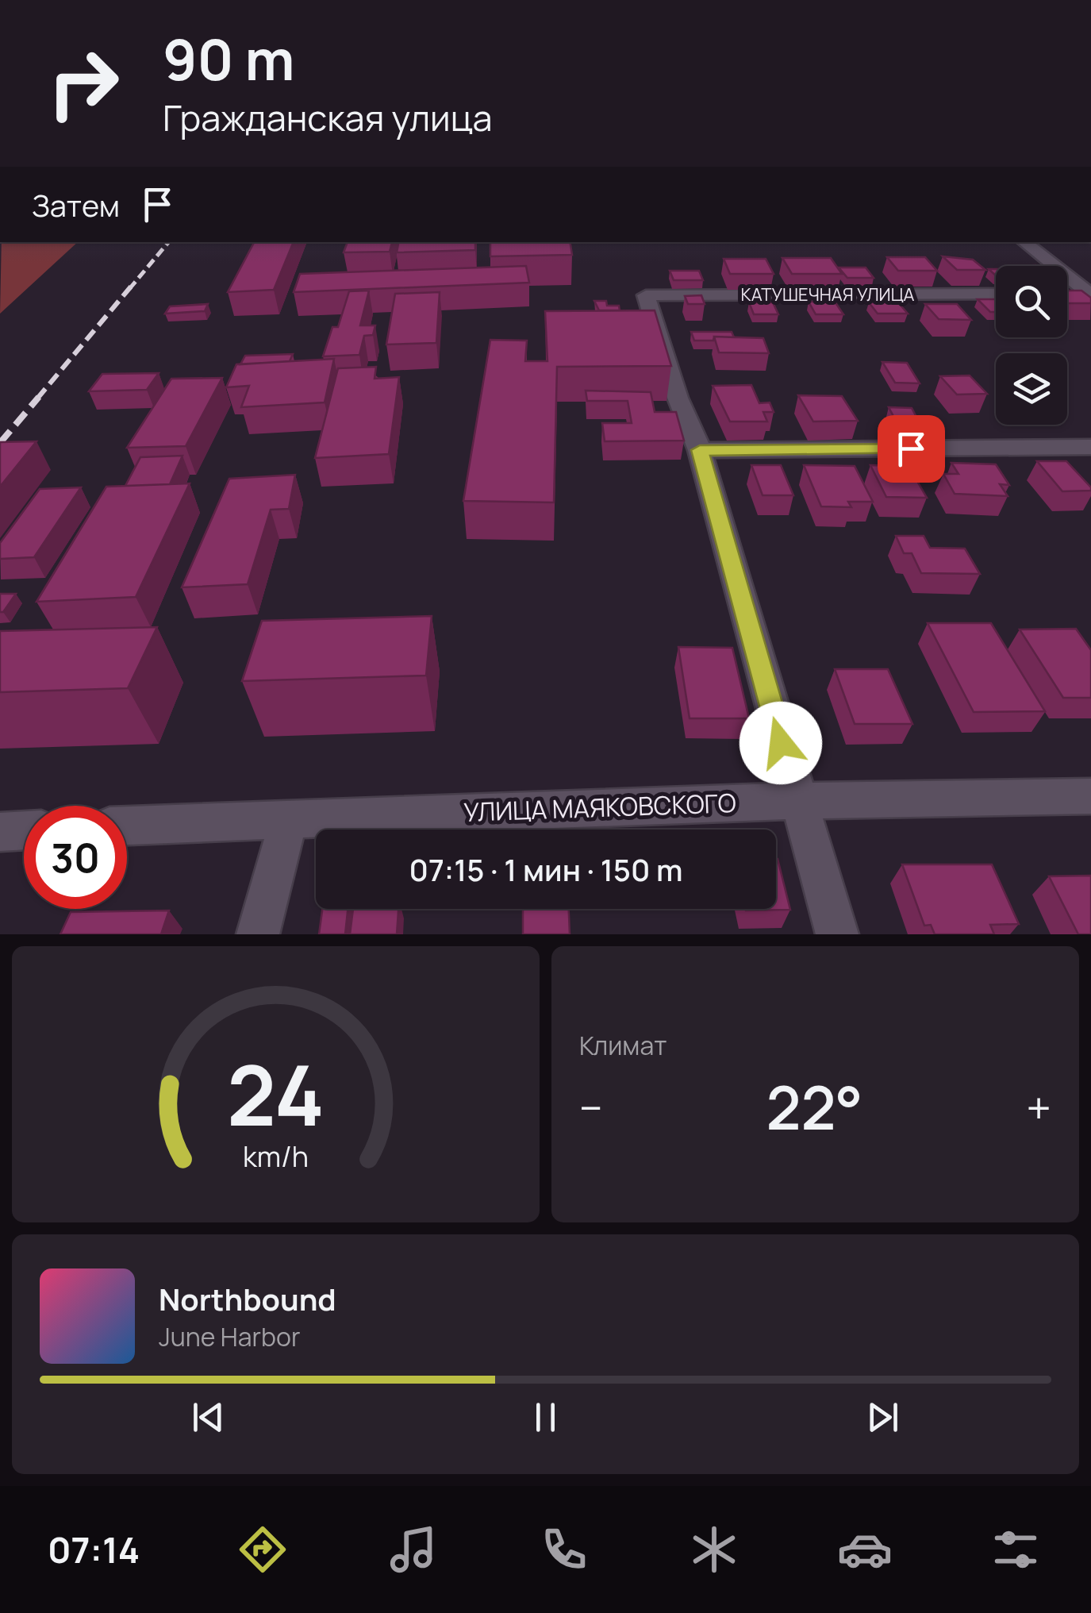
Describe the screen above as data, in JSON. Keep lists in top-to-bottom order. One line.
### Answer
{"streets":{"street":["КАТУШЕЧНАЯ УЛИЦА","УЛИЦА МАЯКОВСКОГО"]},"page":{"turn":["90 m","Гражданская улица"],"then":"Затем","limit":"30","trip":"07:15 · 1 мин · 150 m","tile":"Климат","heat":["−","22°","+"],"song":["Northbound","June Harbor"],"tabs":"07:14","gauge":["24","km/h"]}}
